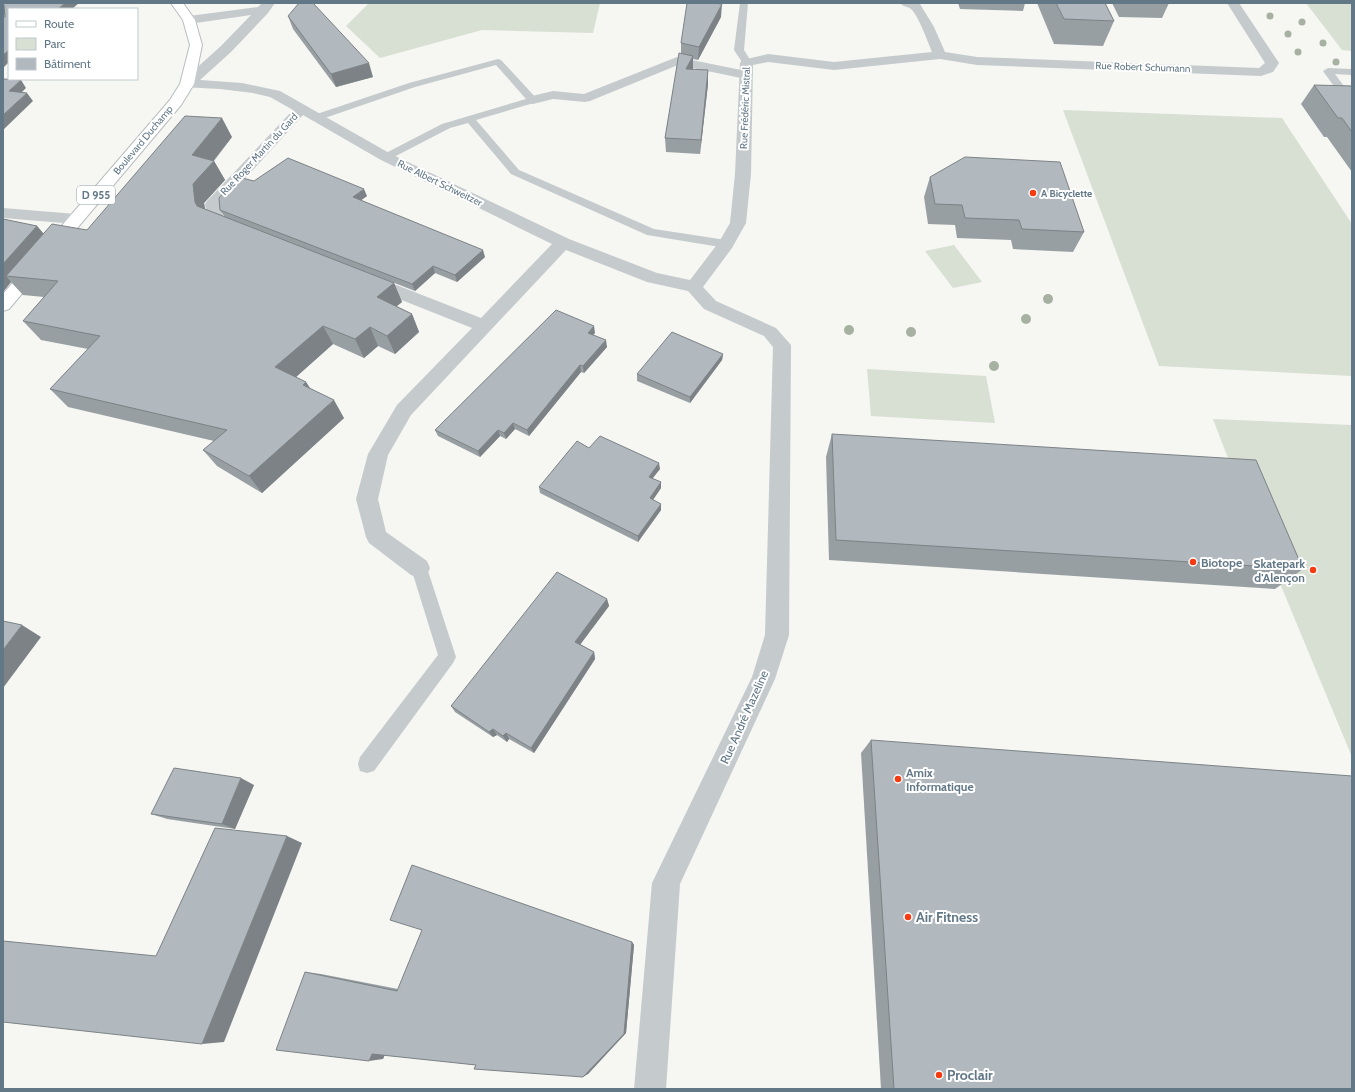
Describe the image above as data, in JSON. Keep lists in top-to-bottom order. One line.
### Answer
{"streets":{"main road":["Boulevard Duchamp","D 955"],"street":["Rue Robert Schumann","Rue Frédéric Mistral","Rue Roger Martin du Gard","Rue Albert Schweitzer","Rue André Mazeline"]},"crossings":[["Rue Robert Schumann","Rue Frédéric Mistral"],["Rue Frédéric Mistral","Rue Albert Schweitzer"],["Rue Frédéric Mistral","Rue André Mazeline"],["Boulevard Duchamp","Rue Albert Schweitzer"],["Boulevard Duchamp","D 955"],["Rue Roger Martin du Gard","Rue Albert Schweitzer"],["Rue Albert Schweitzer","Rue André Mazeline"]],"places":["A Bicyclette","Biotope","Skatepark d'Alençon","Amix Informatique","Air Fitness","Proclair"],"legend":["Route","Parc","Bâtiment"]}
